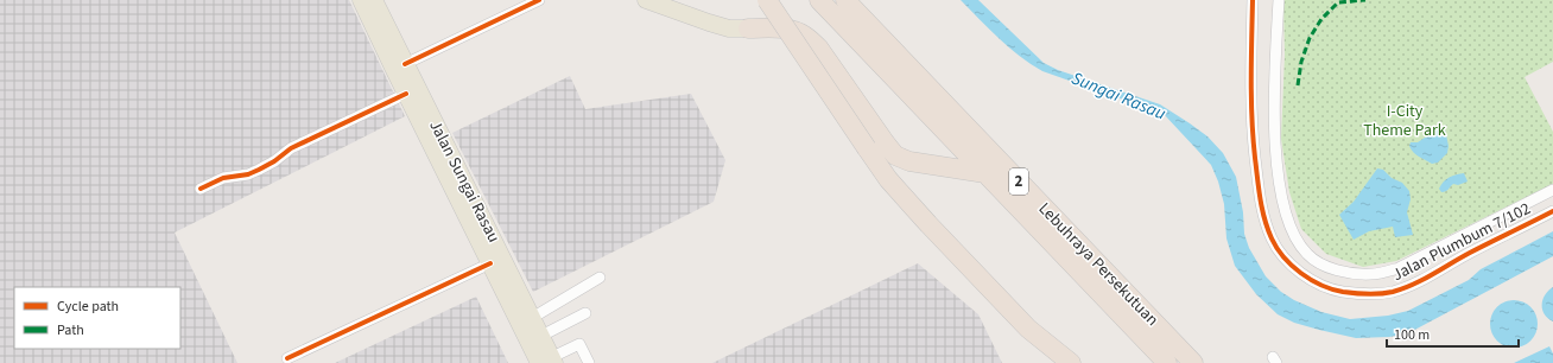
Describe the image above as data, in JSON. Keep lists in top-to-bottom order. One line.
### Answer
{"streets":{"highway":["2","Lebuhraya Persekutuan"],"main road":["Jalan Sungai Rasau"],"street":["Jalan Plumbum 7/102"]},"water":["Sungai Rasau"],"parks":["I-City Theme Park"],"legend":["Cycle path","Path"],"scale_bar":"100 m"}
